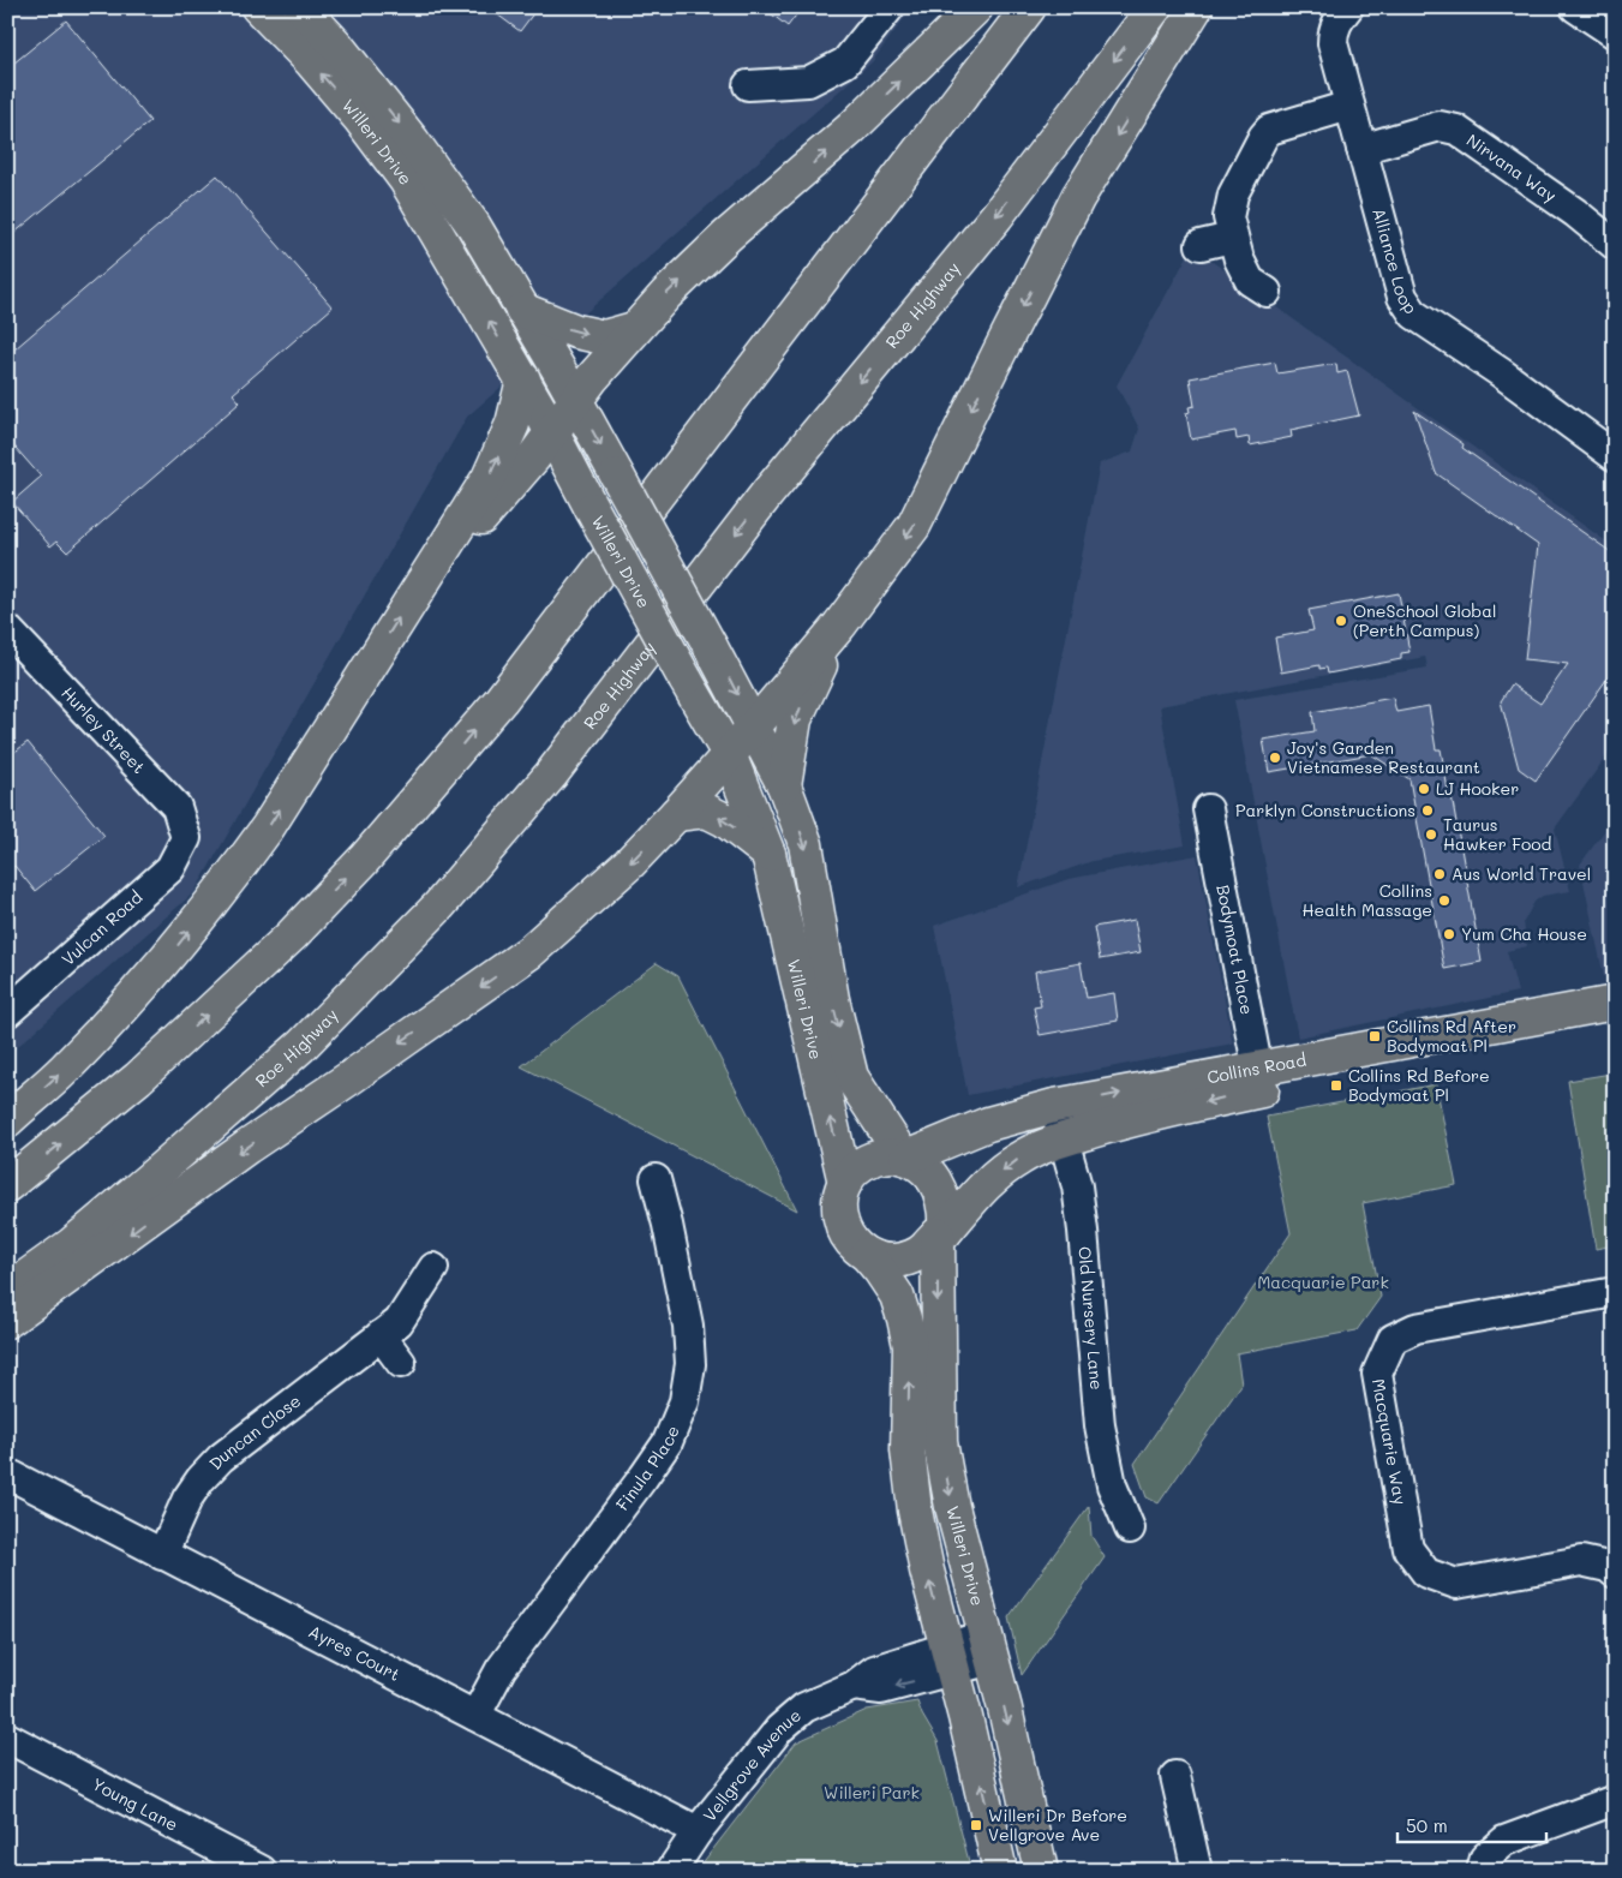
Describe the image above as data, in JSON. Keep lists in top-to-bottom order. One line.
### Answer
{"streets":{"main road":["Willeri Drive","Roe Highway","Collins Road"],"street":["Nirvana Way","Alliance Loop","Hurley Street","Vulcan Road","Bodymoat Place","Old Nursery Lane","Duncan Close","Macquarie Way","Finula Place","Ayres Court","Vellgrove Avenue","Young Lane"]},"crossings":[["Willeri Drive","Collins Road"],["Willeri Drive","Vellgrove Avenue"],["Nirvana Way","Alliance Loop"],["Hurley Street","Vulcan Road"],["Bodymoat Place","Collins Road"],["Collins Road","Old Nursery Lane"],["Duncan Close","Ayres Court"],["Finula Place","Ayres Court"],["Ayres Court","Vellgrove Avenue"]],"parks":["Macquarie Park","Willeri Park"],"places":{"other":["OneSchool Global (Perth Campus)","Joy's Garden Vietnamese Restaurant","LJ Hooker","Parklyn Constructions","Taurus Hawker Food","Aus World Travel","Collins Health Massage","Yum Cha House"],"transit":["Collins Rd After Bodymoat Pl","Collins Rd Before Bodymoat Pl","Willeri Dr Before Vellgrove Ave"]},"scale_bar":"50 m"}
